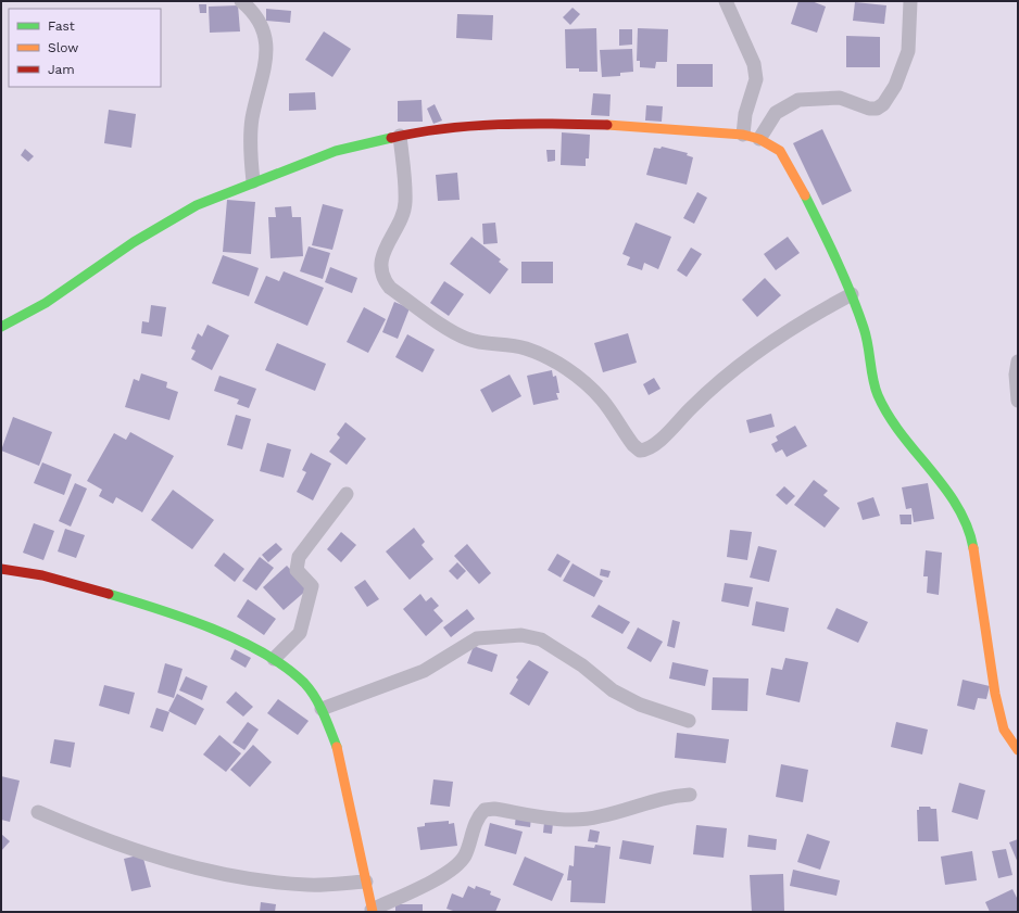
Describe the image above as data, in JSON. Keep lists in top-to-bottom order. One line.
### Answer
{"legend":["Fast","Slow","Jam"]}
